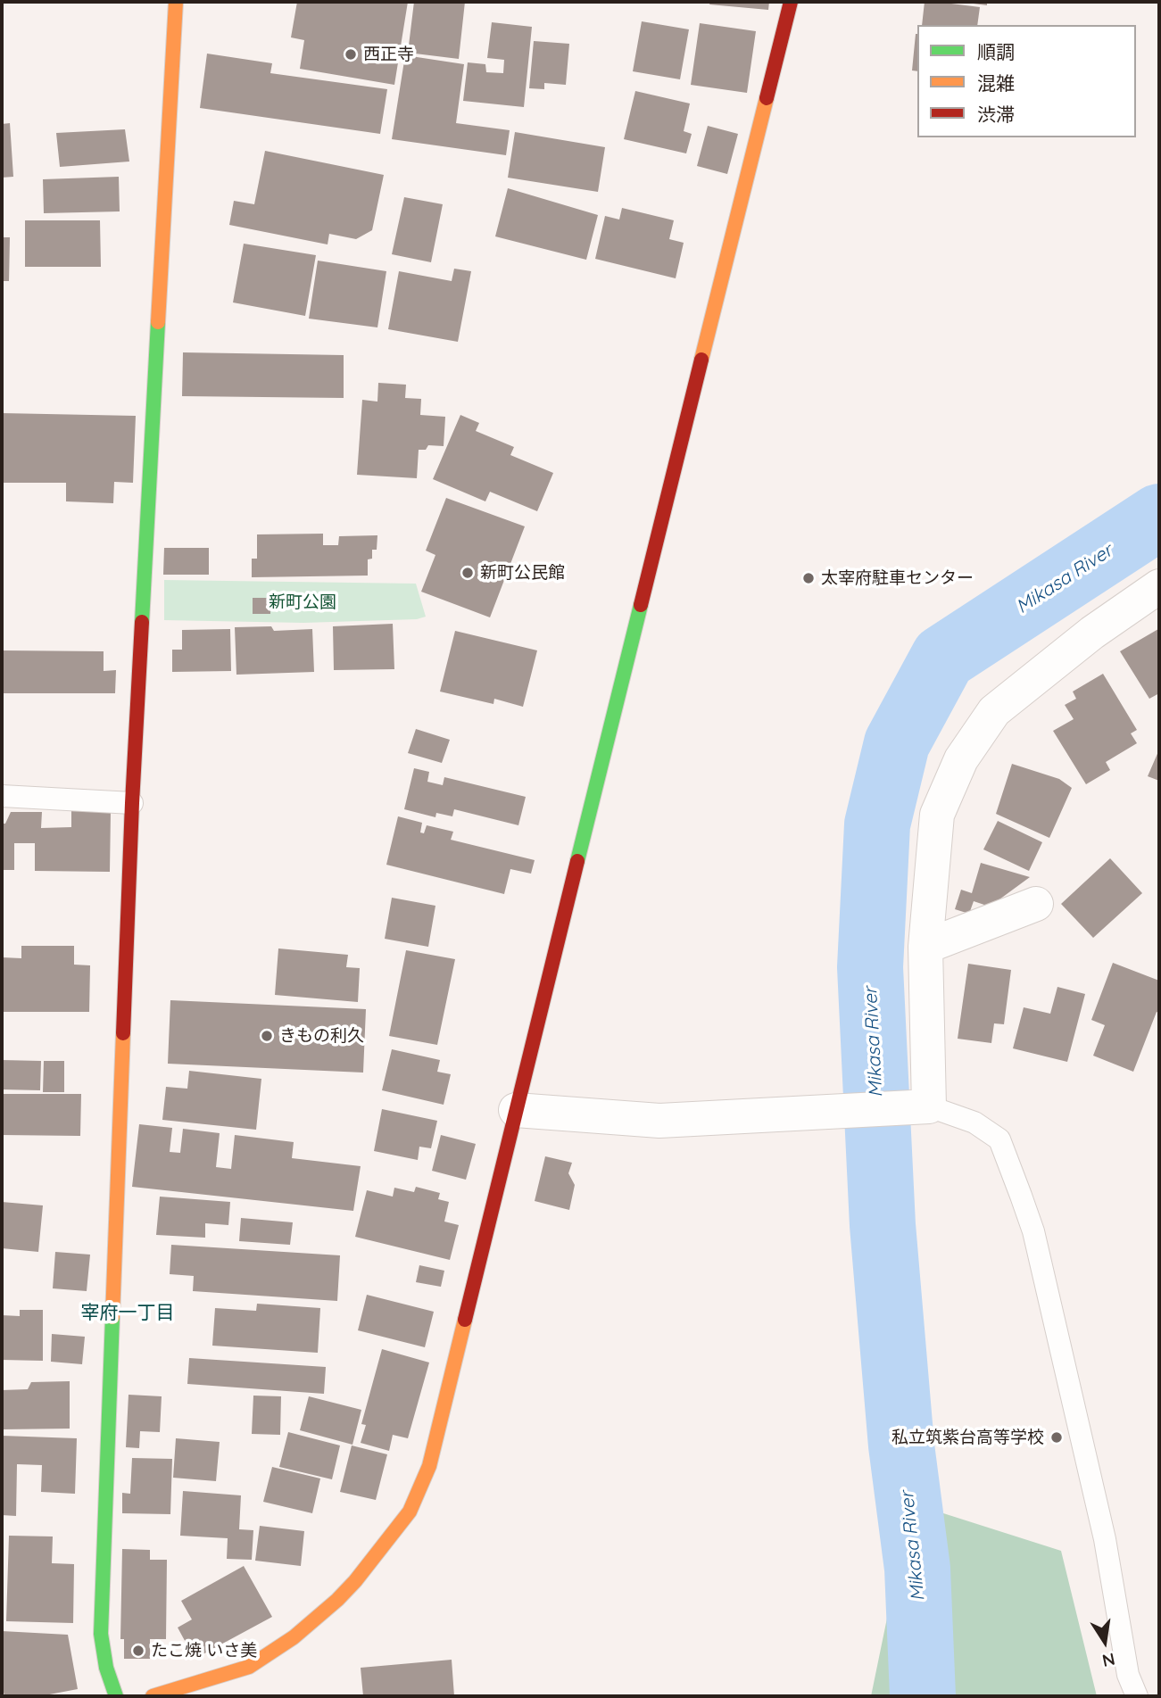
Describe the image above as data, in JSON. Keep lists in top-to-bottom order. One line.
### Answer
{"districts":["宰府一丁目"],"water":["Mikasa River"],"parks":["新町公園"],"places":["西正寺","新町公民館","太宰府駐車センター","きもの利久","私立筑紫台高等学校","たこ焼 いさ美"],"legend":["順調","混雑","渋滞"],"north":"bottom"}
